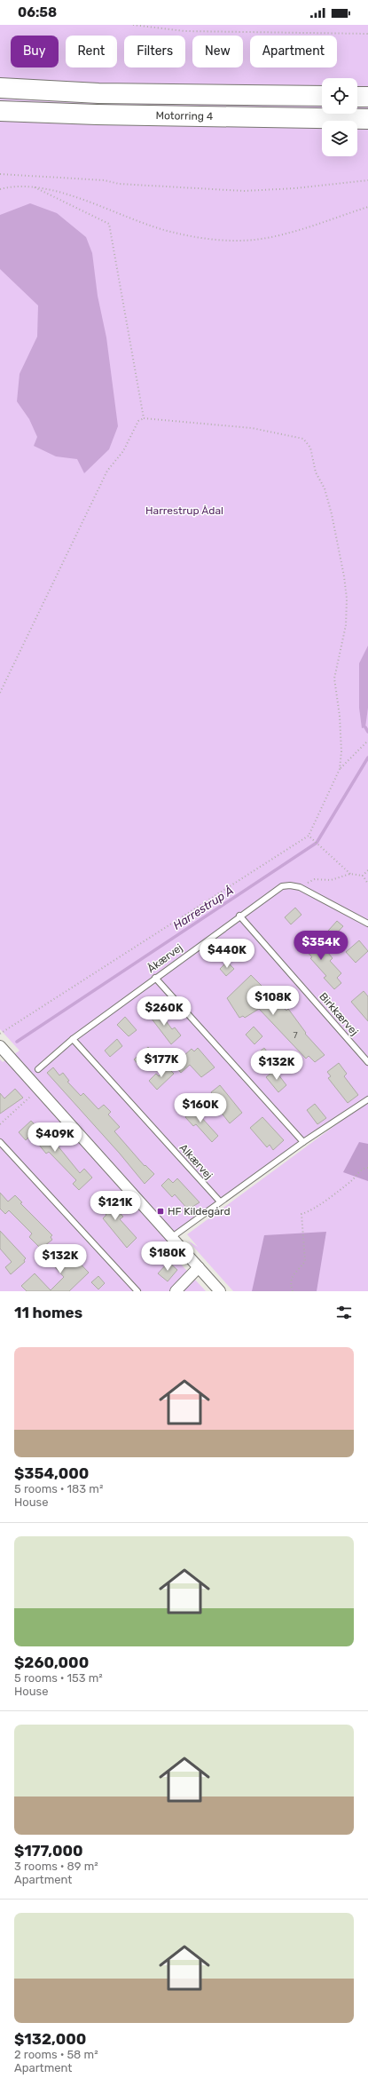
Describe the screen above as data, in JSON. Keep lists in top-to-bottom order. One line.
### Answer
{"streets":{"highway":["Motorring 4"],"lane":["Åkærvej","Birkkærvej","Alkærvej"]},"crossings":[["Åkærvej","Birkkærvej"],["Åkærvej","Alkærvej"]],"water":["Harrestrup Å"],"parks":["Harrestrup Ådal"],"places":{"transit":["HF Kildegård"]},"house_numbers":["7"],"page":{"status":"06:58","chip":["Buy","Rent","Filters","New","Apartment"],"price":["$354K","$440K","$108K","$260K","$177K","$132K","$160K","$409K","$121K","$180K","$132K"],"heading":"11 homes","list":[{"name":"$354,000","note":"5 rooms · 183 m² · House"},{"name":"$260,000","note":"5 rooms · 153 m² · House"},{"name":"$177,000","note":"3 rooms · 89 m² · Apartment"},{"name":"$132,000","note":"2 rooms · 58 m² · Apartment"}]}}
